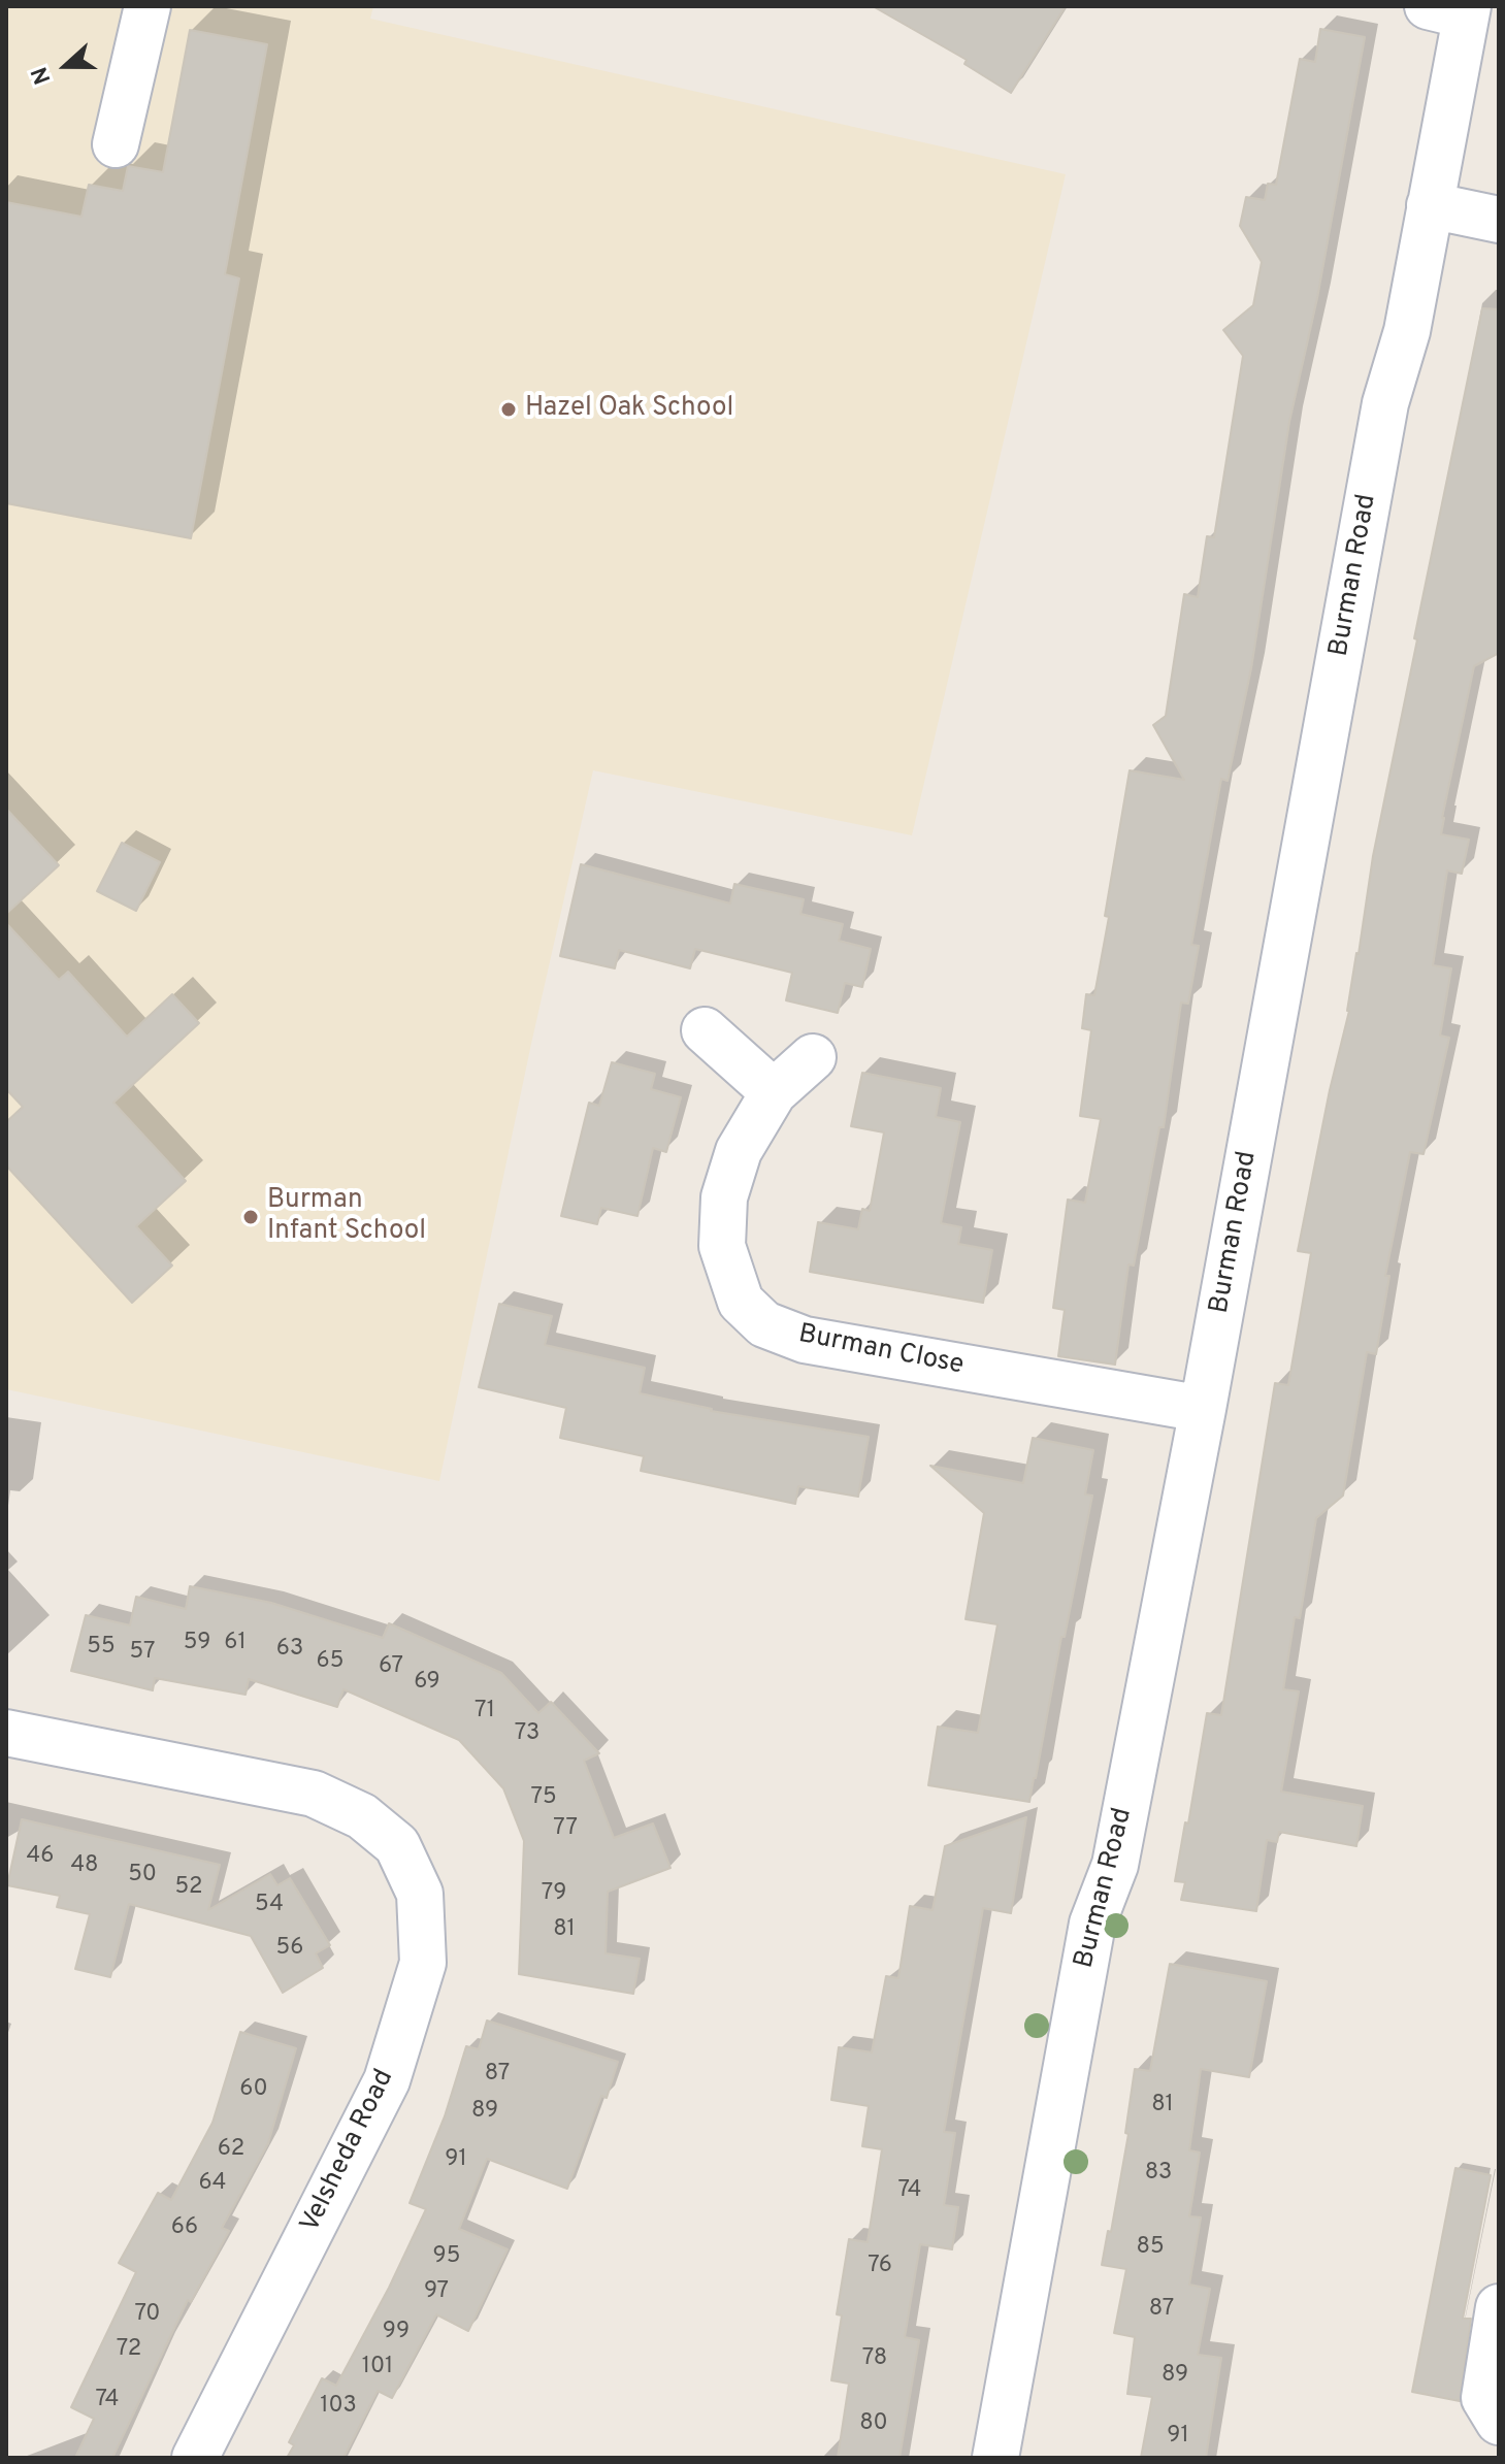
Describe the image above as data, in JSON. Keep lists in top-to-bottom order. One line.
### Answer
{"streets":{"street":["Burman Road","Burman Close","Velsheda Road"]},"crossings":[["Burman Road","Burman Close"]],"places":["Hazel Oak School","Burman Infant School"],"house_numbers":["59","61","55","63","57","65","67","69","71","73","75","77","46","48","50","52","79","54","81","56","87","60","81","89","62","91","83","64","74","66","85","95","76","97","87","70","99","72","78","101","89","74","103","80","91"],"north":"left"}
